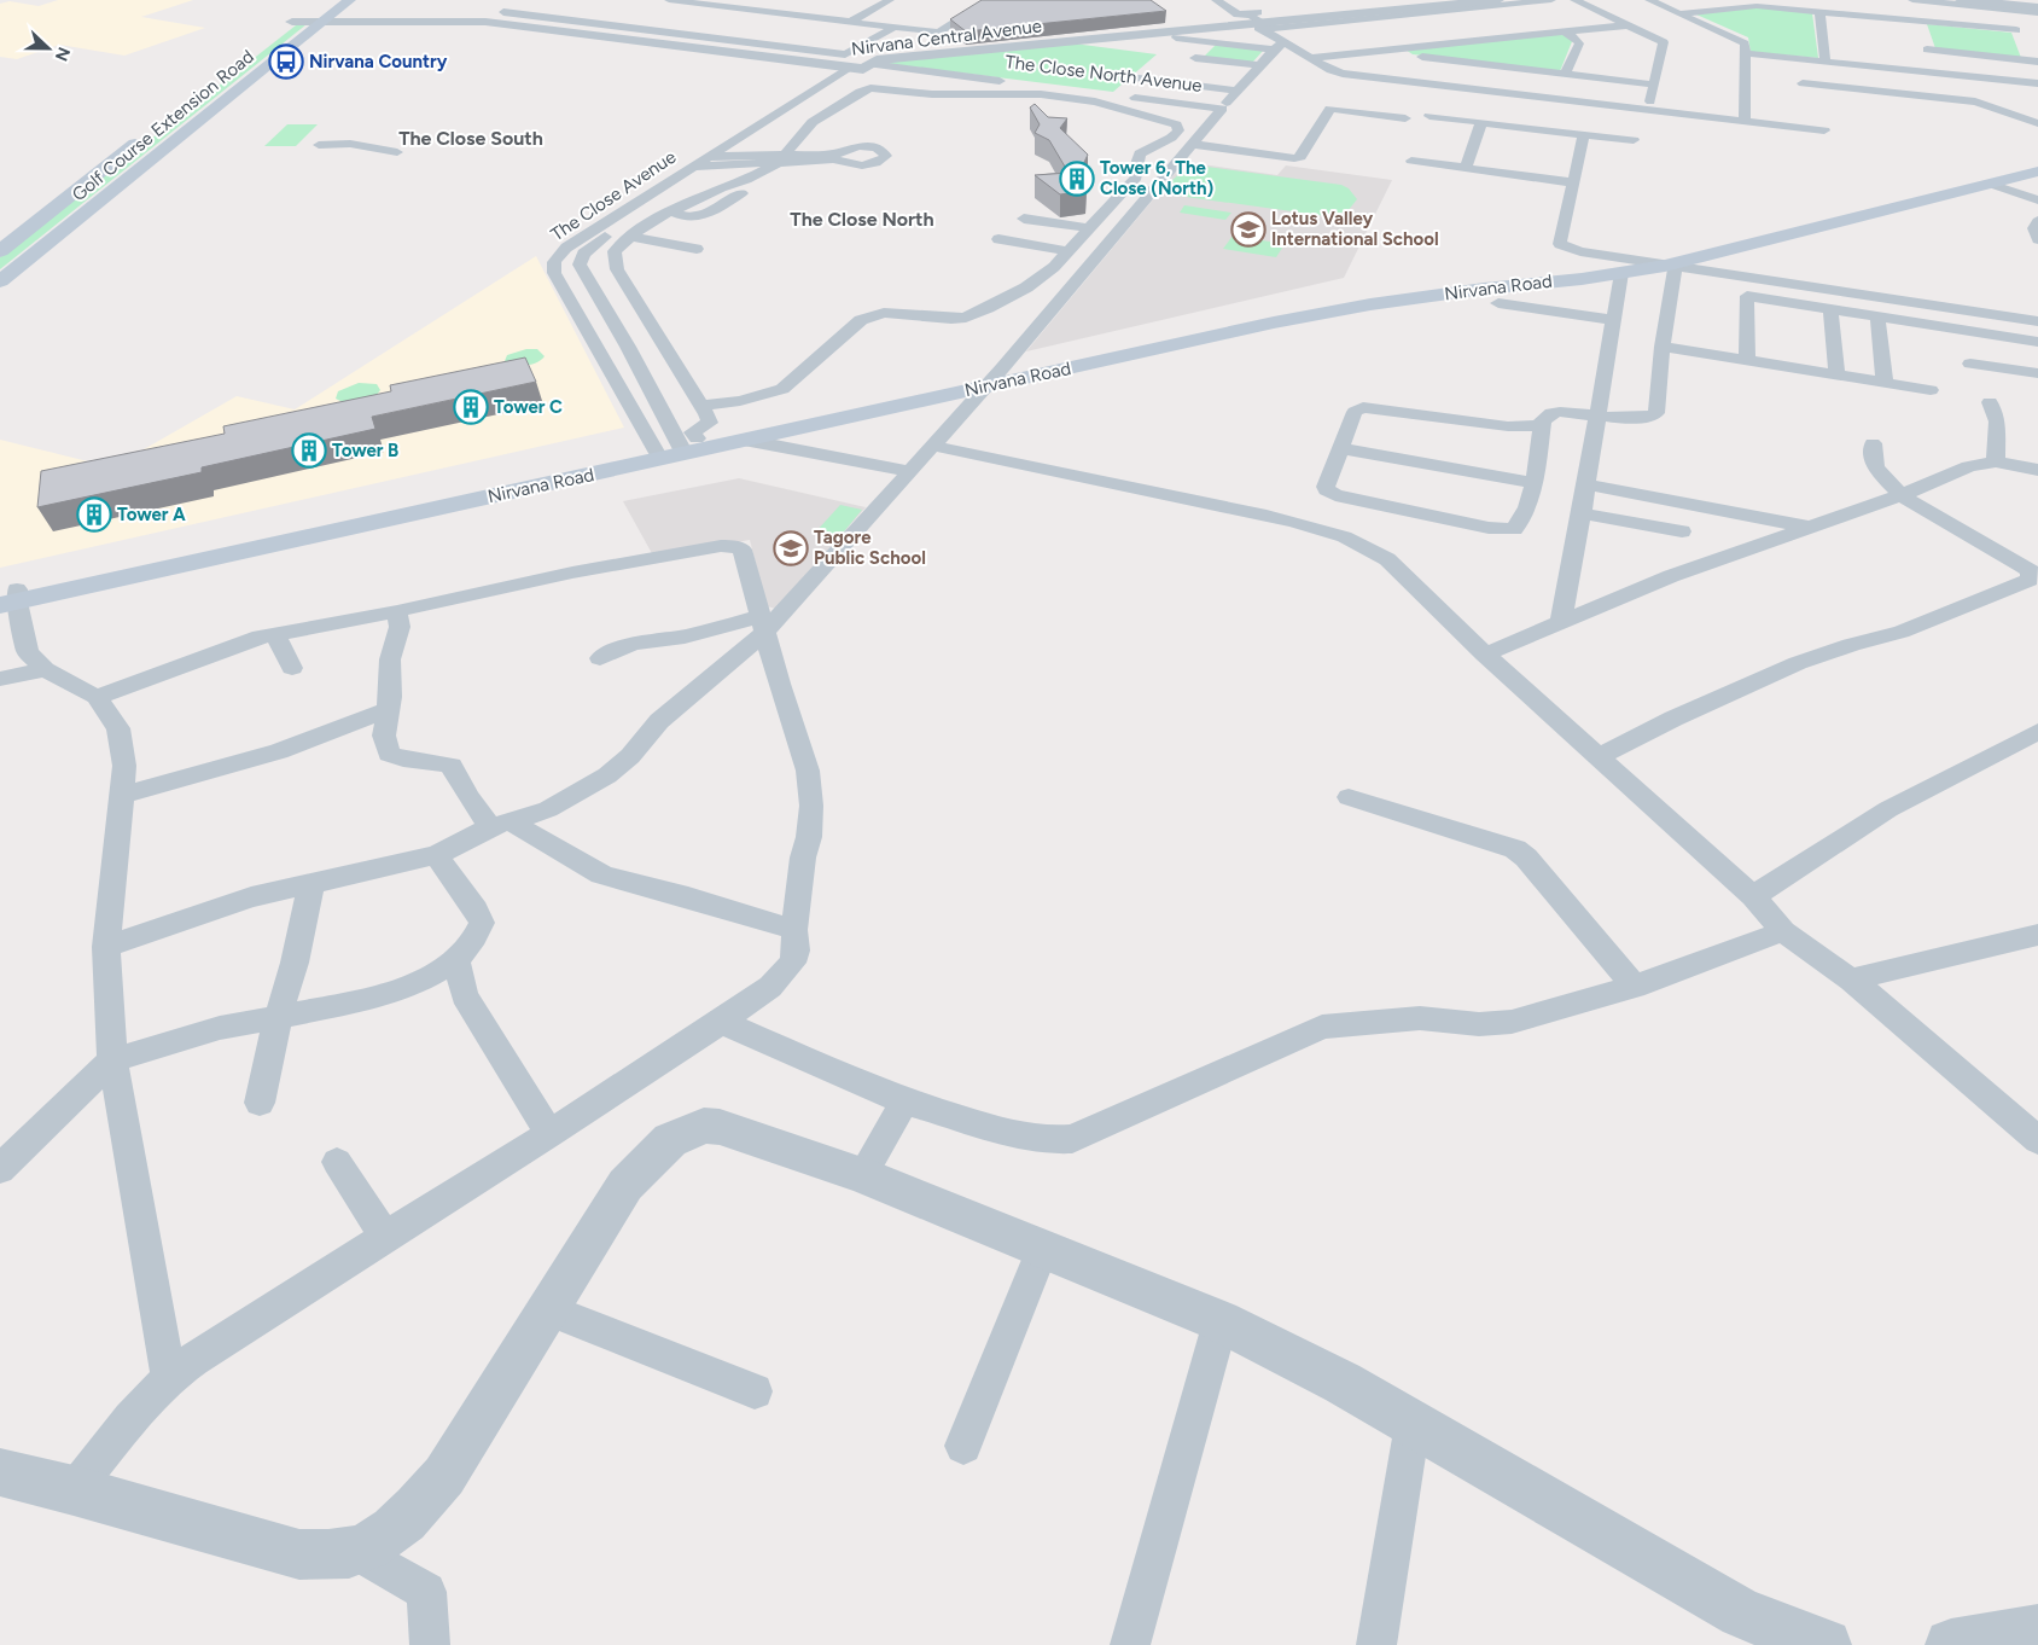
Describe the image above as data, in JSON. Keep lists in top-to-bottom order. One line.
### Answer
{"streets":{"main road":["Golf Course Extension Road","Nirvana Road"],"street":["Nirvana Central Avenue","The Close North Avenue","The Close Avenue"]},"crossings":[["Nirvana Central Avenue","The Close North Avenue"],["Nirvana Central Avenue","Golf Course Extension Road"],["Nirvana Central Avenue","The Close Avenue"],["The Close North Avenue","The Close Avenue"],["The Close North Avenue","Nirvana Road"],["The Close Avenue","Nirvana Road"]],"districts":["The Close South","The Close North"],"places":{"bus stop":["Nirvana Country"],"building":["Tower 6, The Close (North)","Tower C","Tower B","Tower A"],"school or university":["Lotus Valley International School","Tagore Public School"]},"north":"right"}
